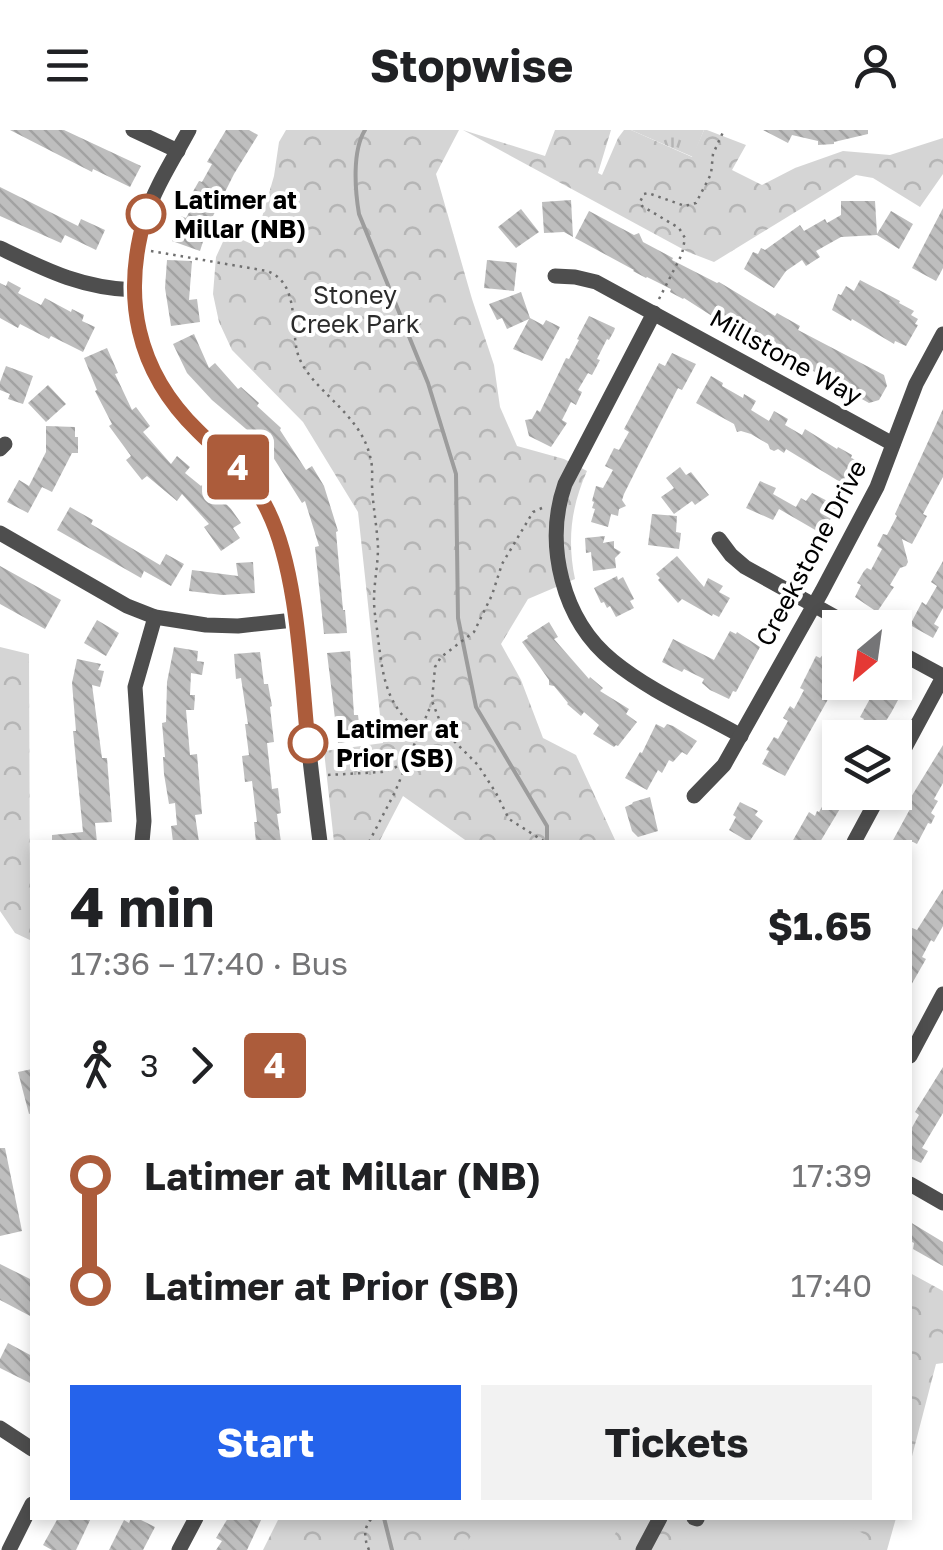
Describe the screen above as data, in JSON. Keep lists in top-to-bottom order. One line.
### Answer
{"streets":{"street":["Millstone Way","Creekstone Drive"]},"crossings":[["Millstone Way","Creekstone Drive"]],"parks":["Stoney Creek Park"],"places":["Latimer at Millar (NB)","Latimer at Prior (SB)"],"lines":["bus line 4"],"north":"bottom left","page":{"header":"Stopwise","on_map":"4","heading":["4 min","17:36 – 17:40 · Bus","$1.65"],"legs":["3","4"],"list":[{"name":"Latimer at Millar (NB)","value":"17:39"},{"name":"Latimer at Prior (SB)","value":"17:40"}],"buttons":["Start","Tickets"]}}
